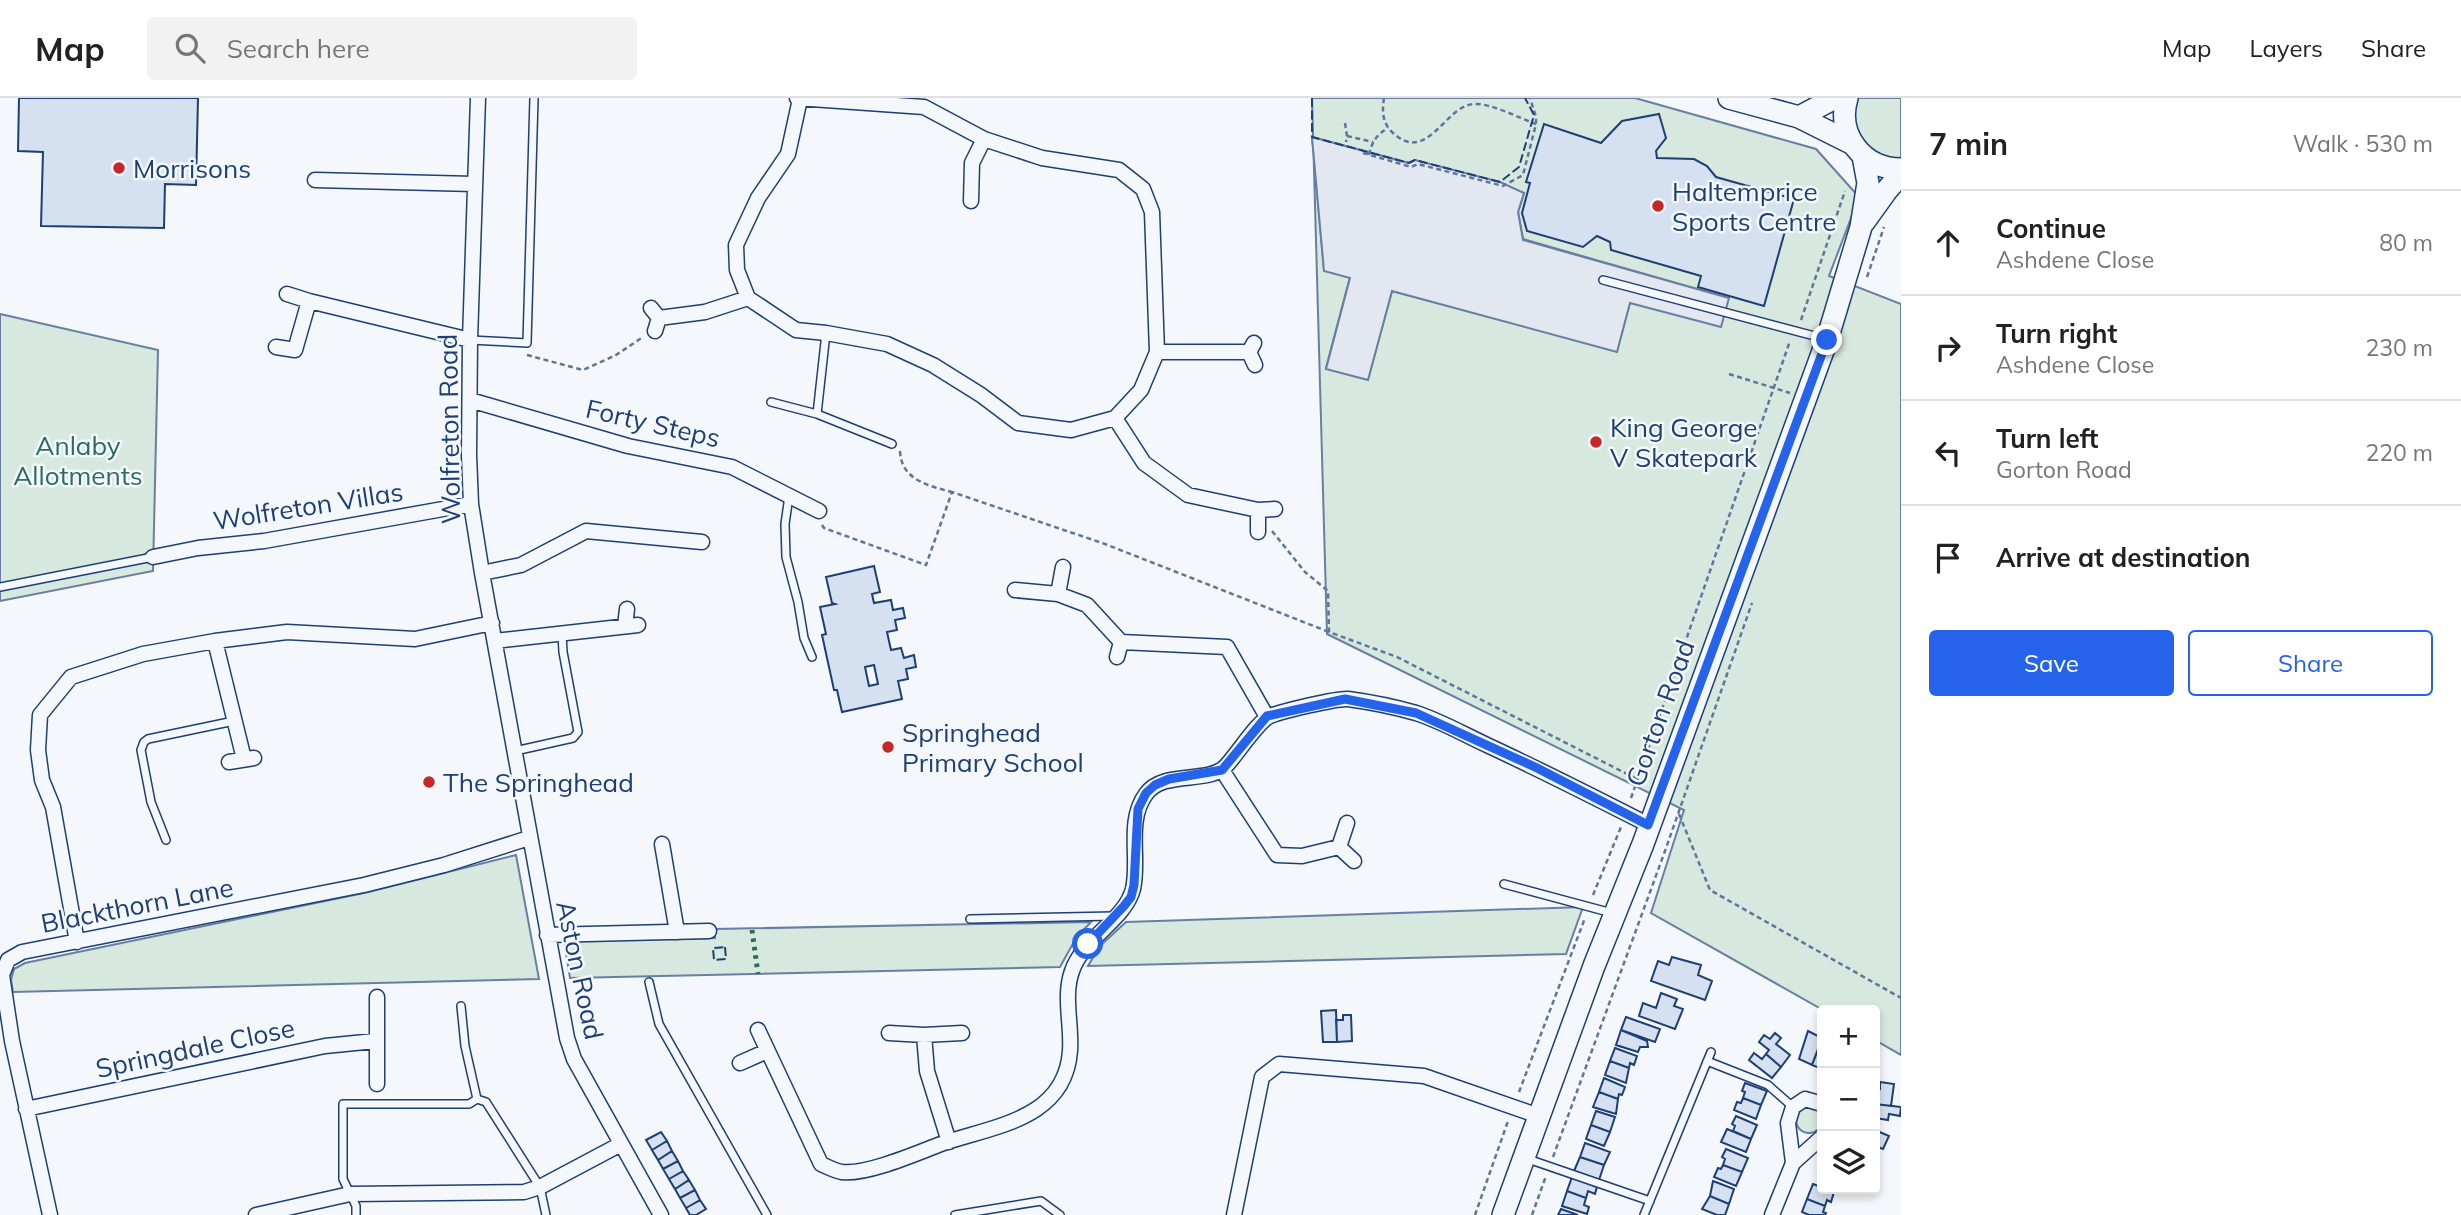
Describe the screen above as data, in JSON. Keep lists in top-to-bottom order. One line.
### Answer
{"streets":{"main road":["Gorton Road"],"street":["Forty Steps","Wolfreton Road","Wolfreton Villas","Blackthorn Lane","Aston Road","Springdale Close"]},"crossings":[["Forty Steps","Wolfreton Road"],["Wolfreton Road","Wolfreton Villas"],["Wolfreton Road","Blackthorn Lane"],["Wolfreton Road","Aston Road"],["Blackthorn Lane","Aston Road"],["Blackthorn Lane","Springdale Close"]],"parks":["Anlaby Allotments"],"places":["Morrisons","Haltemprice Sports Centre","King George V Skatepark","Springhead Primary School","The Springhead"],"page":{"header":"Map","search":"Search here","nav":["Map","Layers","Share"],"heading":["7 min","Walk · 530 m"],"list":[["Continue","Ashdene Close","80 m"],["Turn right","Ashdene Close","230 m"],["Turn left","Gorton Road","220 m"],"Arrive at destination"],"buttons":["Save","Share"],"map_buttons":["+","−"]}}
